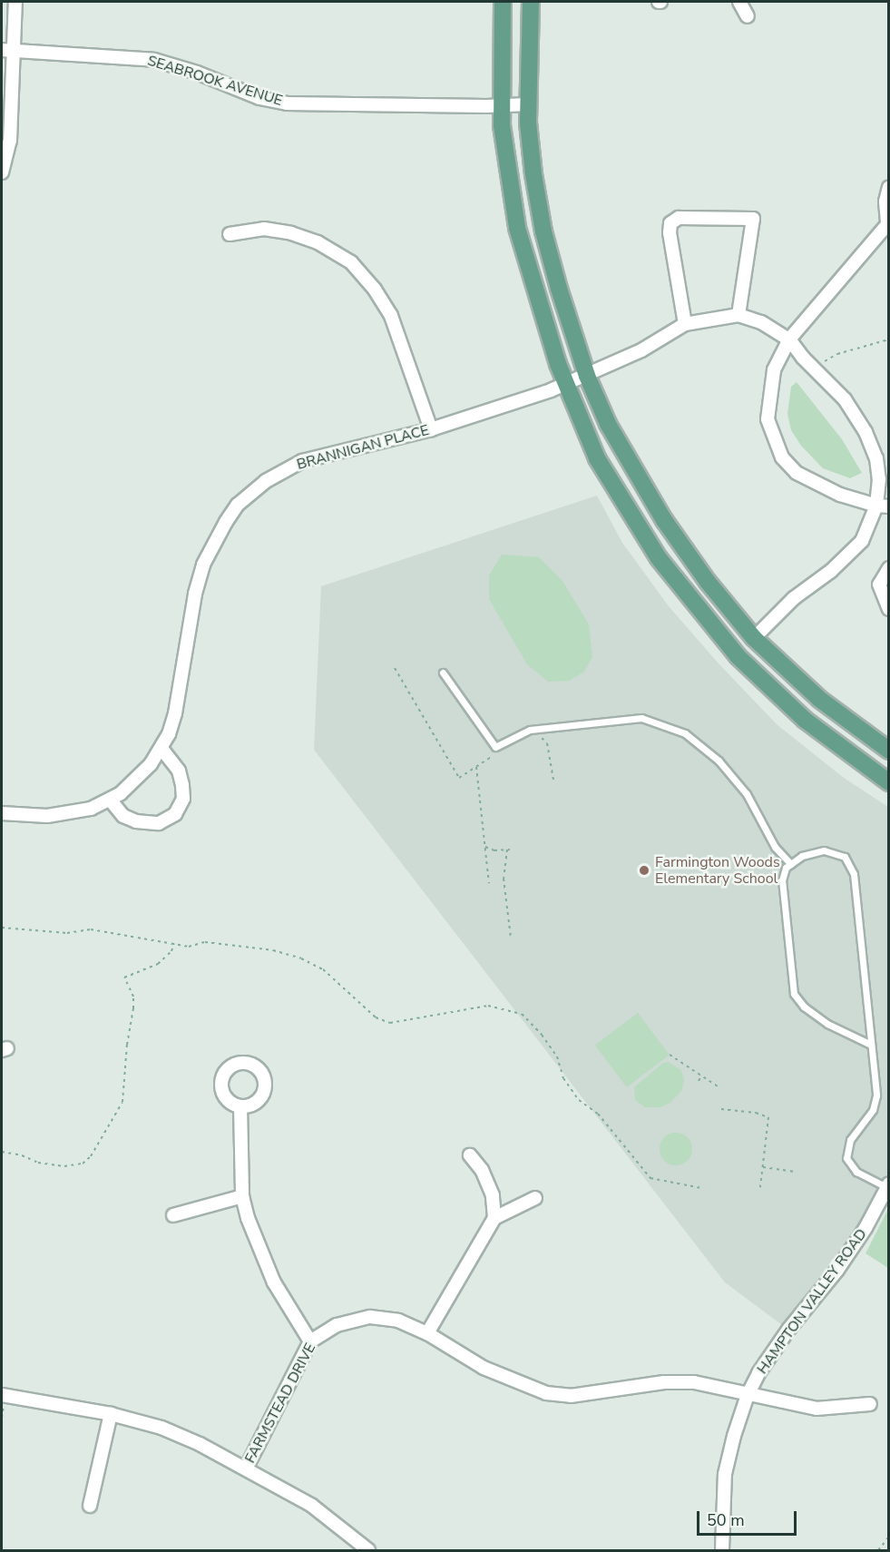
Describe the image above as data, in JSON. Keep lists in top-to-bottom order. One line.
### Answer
{"streets":{"street":["SEABROOK AVENUE","BRANNIGAN PLACE","HAMPTON VALLEY ROAD","FARMSTEAD DRIVE"]},"crossings":[["HAMPTON VALLEY ROAD","FARMSTEAD DRIVE"]],"places":["Farmington Woods Elementary School"],"scale_bar":"50 m"}
